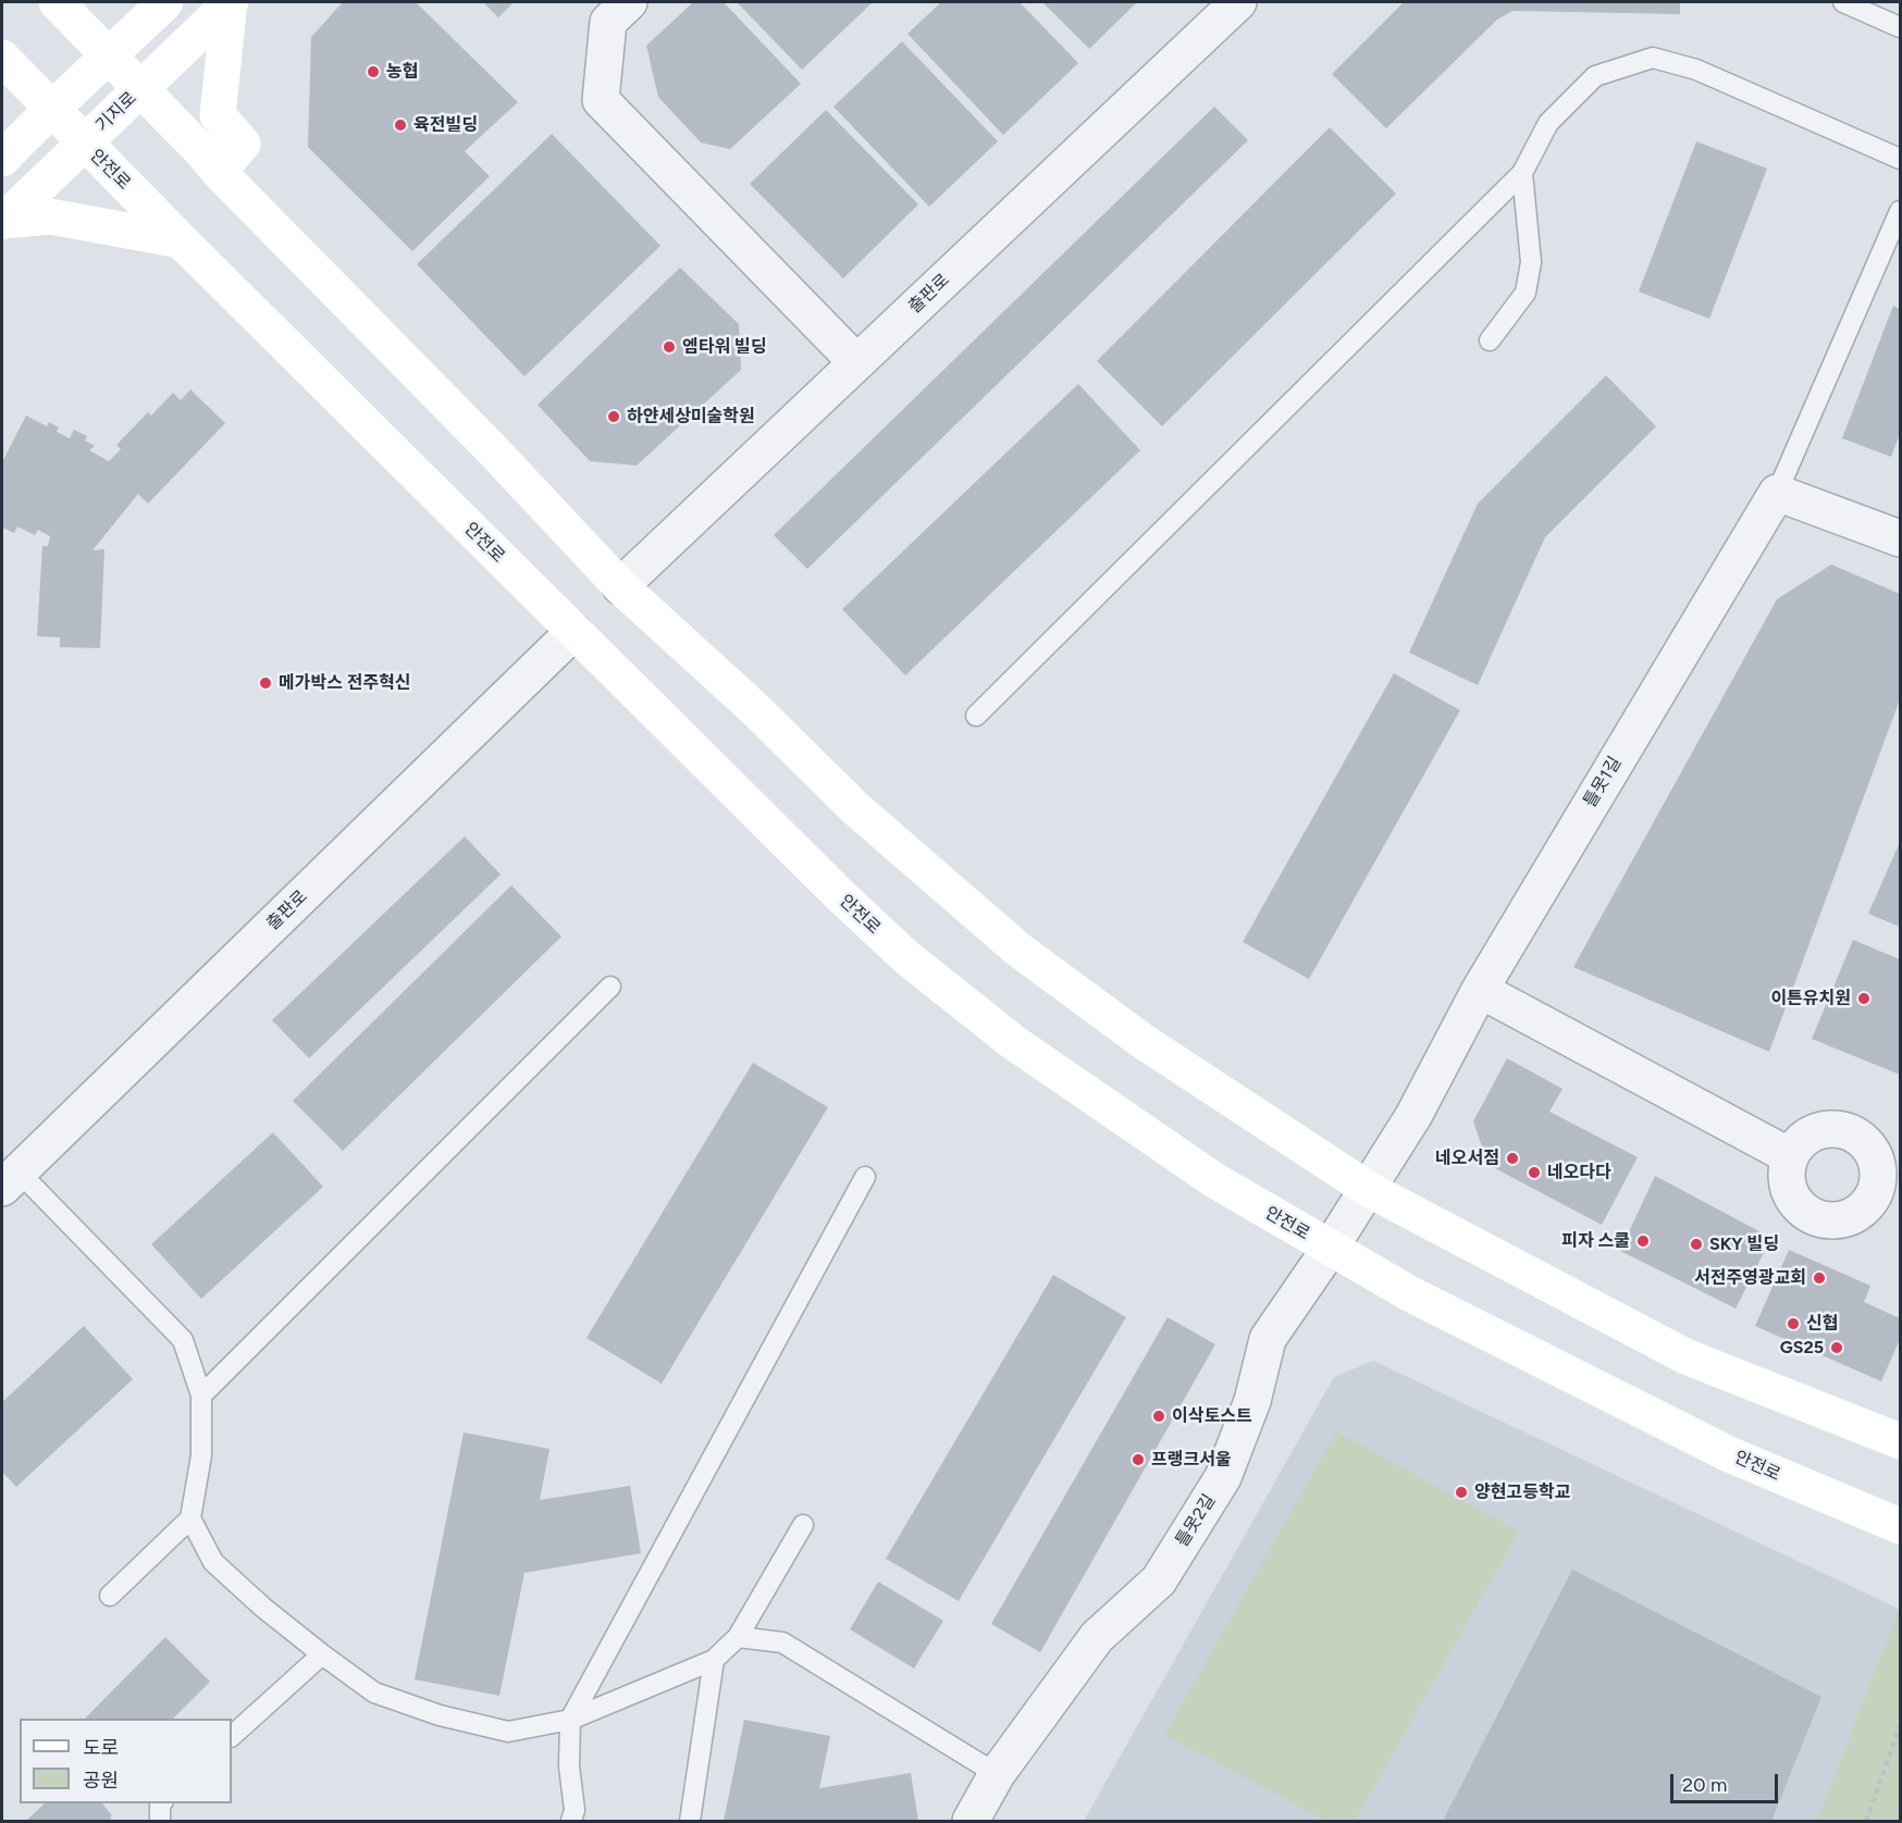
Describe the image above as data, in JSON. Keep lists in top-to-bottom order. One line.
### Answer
{"streets":{"street":["기지로","안전로","출판로","틀못1길","틀못2길"]},"crossings":[["기지로","안전로"],["안전로","출판로"],["안전로","틀못2길"],["틀못1길","틀못2길"]],"places":["농협","육전빌딩","엠타워 빌딩","하얀세상미술학원","메가박스 전주혁신","이튼유치원","네오서점","네오다다","피자 스쿨","SKY 빌딩","서전주영광교회","신협","GS25","이삭토스트","프랭크서울","양현고등학교"],"legend":["도로","공원"],"scale_bar":"20 m"}
